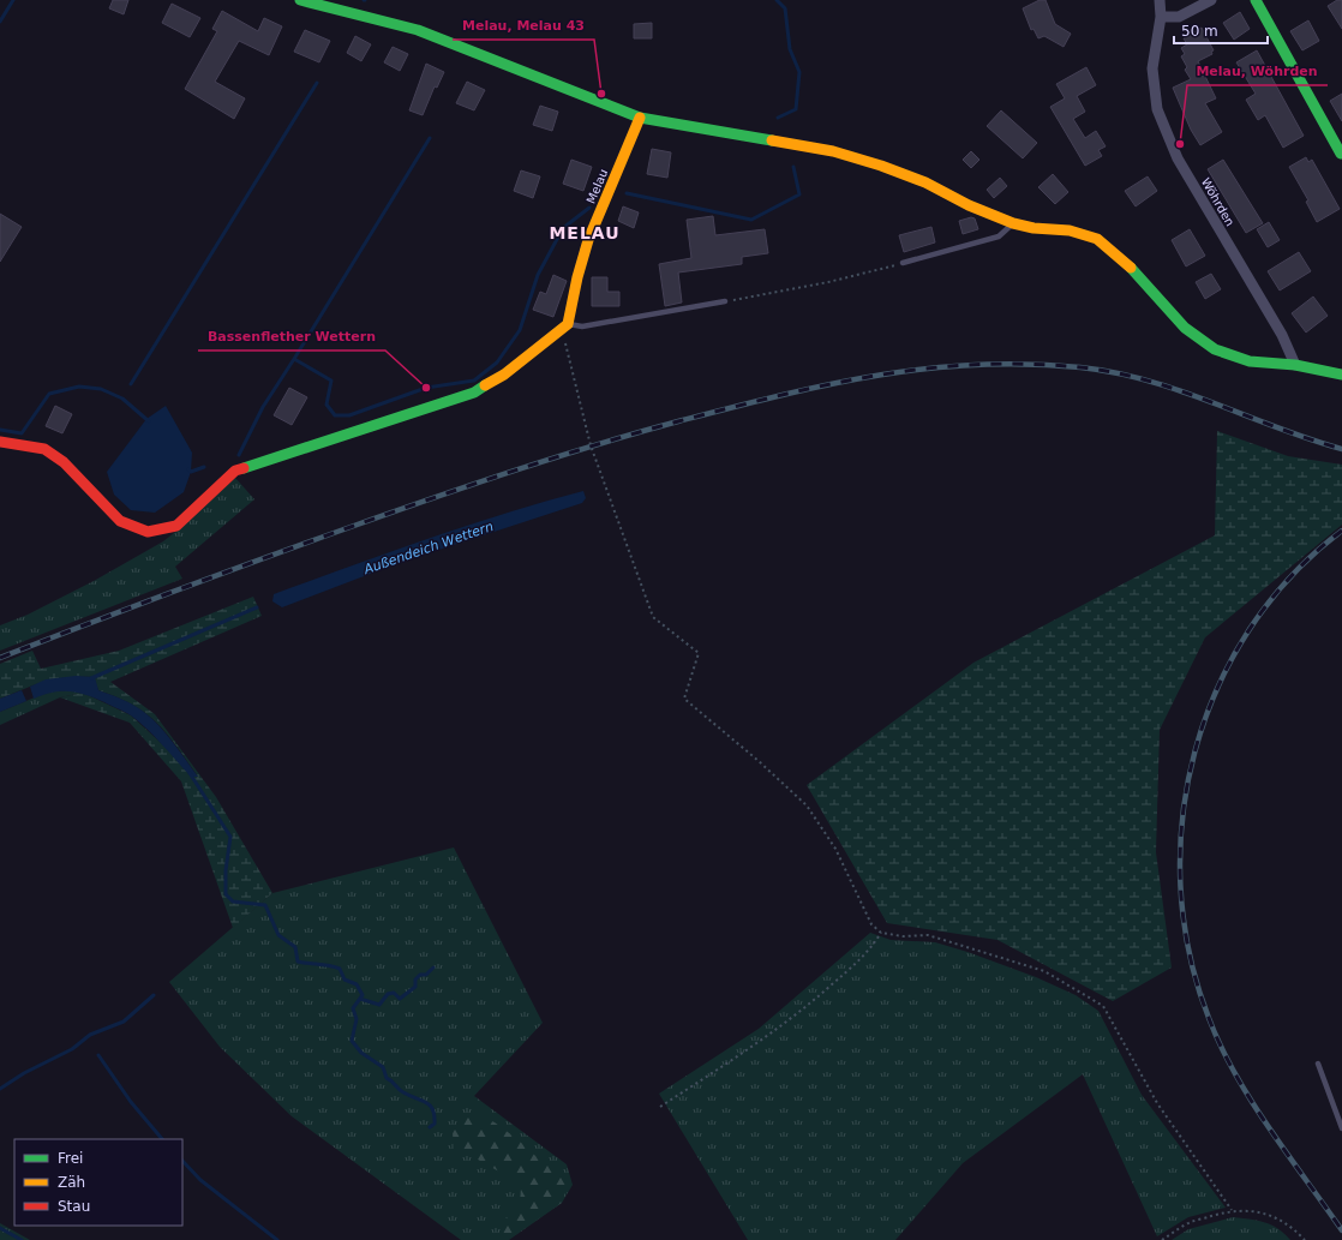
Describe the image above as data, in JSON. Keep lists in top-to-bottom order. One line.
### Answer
{"streets":{"street":["Melau","Wöhrden"]},"districts":["MELAU"],"water":["Außendeich Wettern"],"places":["Melau, Melau 43","Melau, Wöhrden","Bassenflether Wettern"],"legend":["Frei","Zäh","Stau"],"scale_bar":"50 m"}
